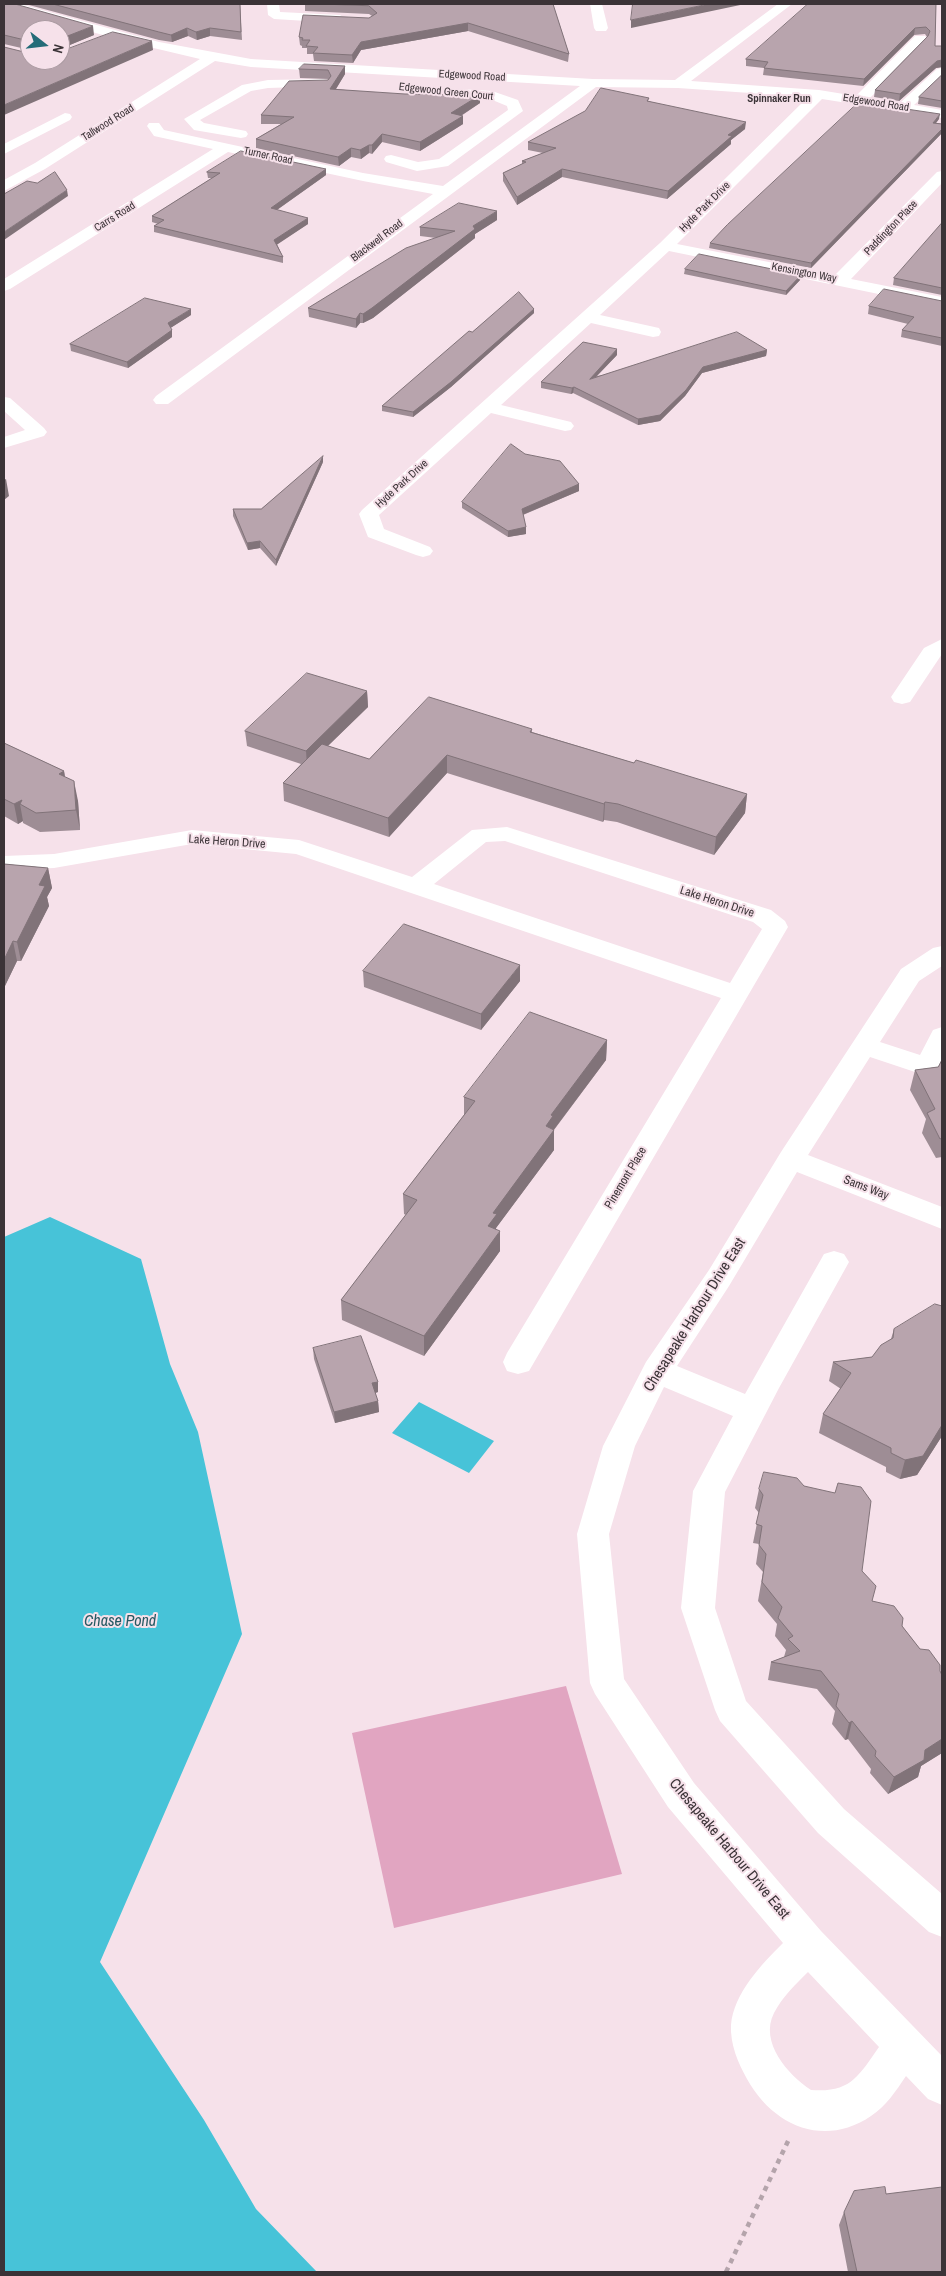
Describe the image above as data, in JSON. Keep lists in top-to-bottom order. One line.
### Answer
{"streets":{"street":["Edgewood Road","Edgewood Green Court","Tallwood Road","Turner Road","Hyde Park Drive","Carrs Road","Paddington Place","Blackwell Road","Kensington Way","Lake Heron Drive","Pinemont Place","Sams Way","Chesapeake Harbour Drive East"]},"crossings":[["Edgewood Road","Tallwood Road"],["Edgewood Road","Hyde Park Drive"],["Edgewood Road","Blackwell Road"],["Turner Road","Carrs Road"],["Turner Road","Blackwell Road"],["Hyde Park Drive","Kensington Way"],["Paddington Place","Kensington Way"],["Lake Heron Drive","Pinemont Place"],["Sams Way","Chesapeake Harbour Drive East"]],"districts":["Spinnaker Run"],"water":["Chase Pond"],"north":"right"}
